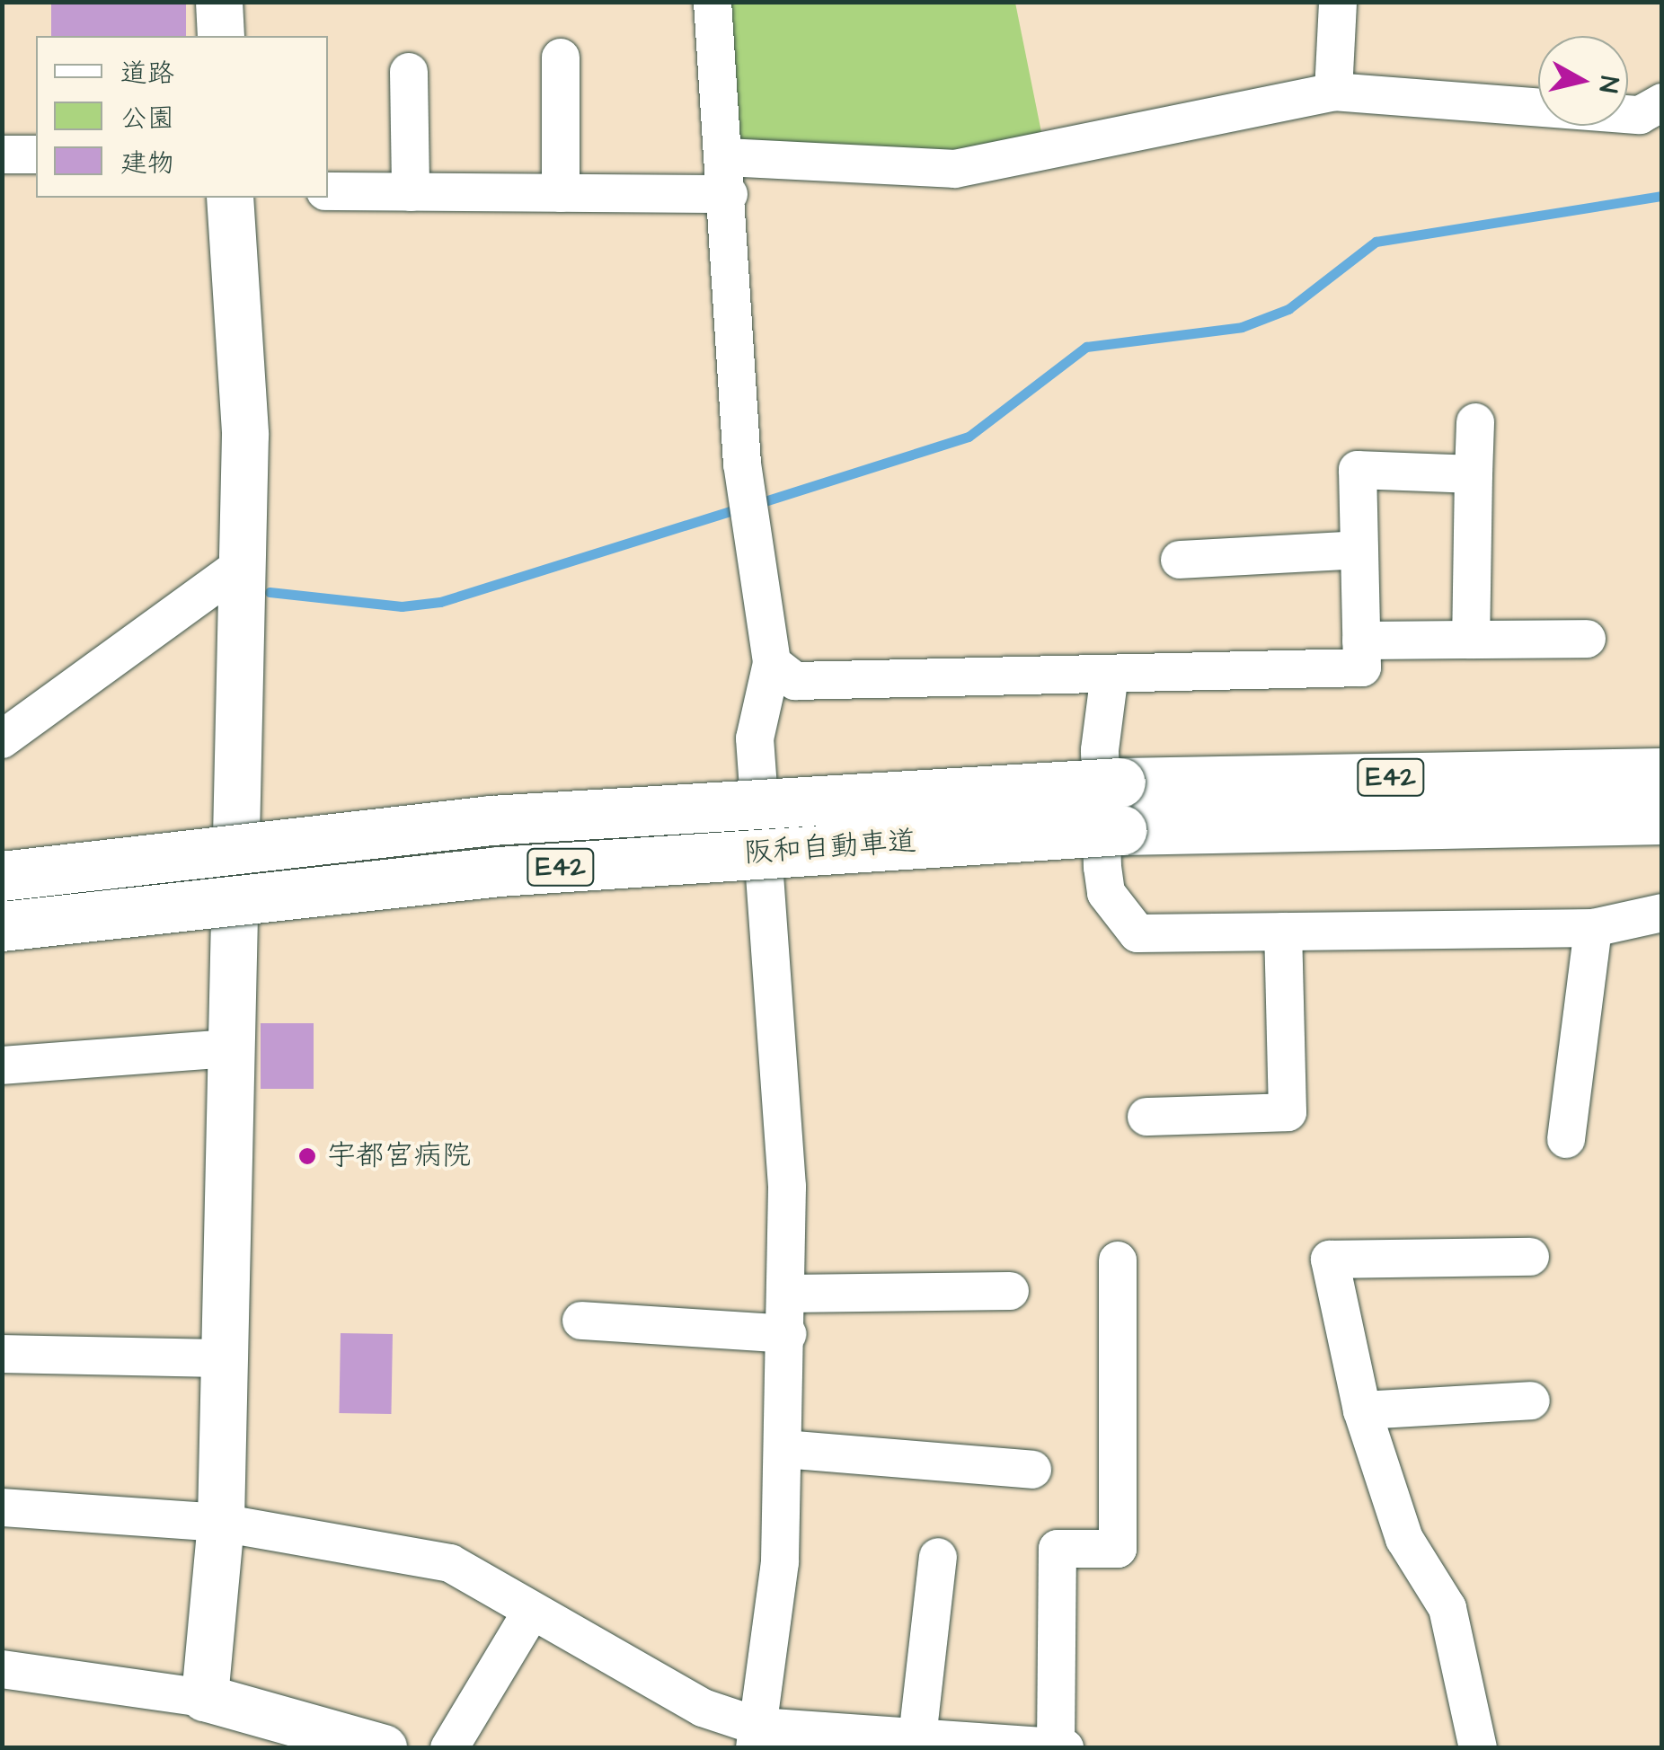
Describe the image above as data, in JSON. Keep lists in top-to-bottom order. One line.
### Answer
{"streets":{"highway":["E42","阪和自動車道"]},"places":["宇都宮病院"],"legend":["道路","公園","建物"],"north":"right"}
